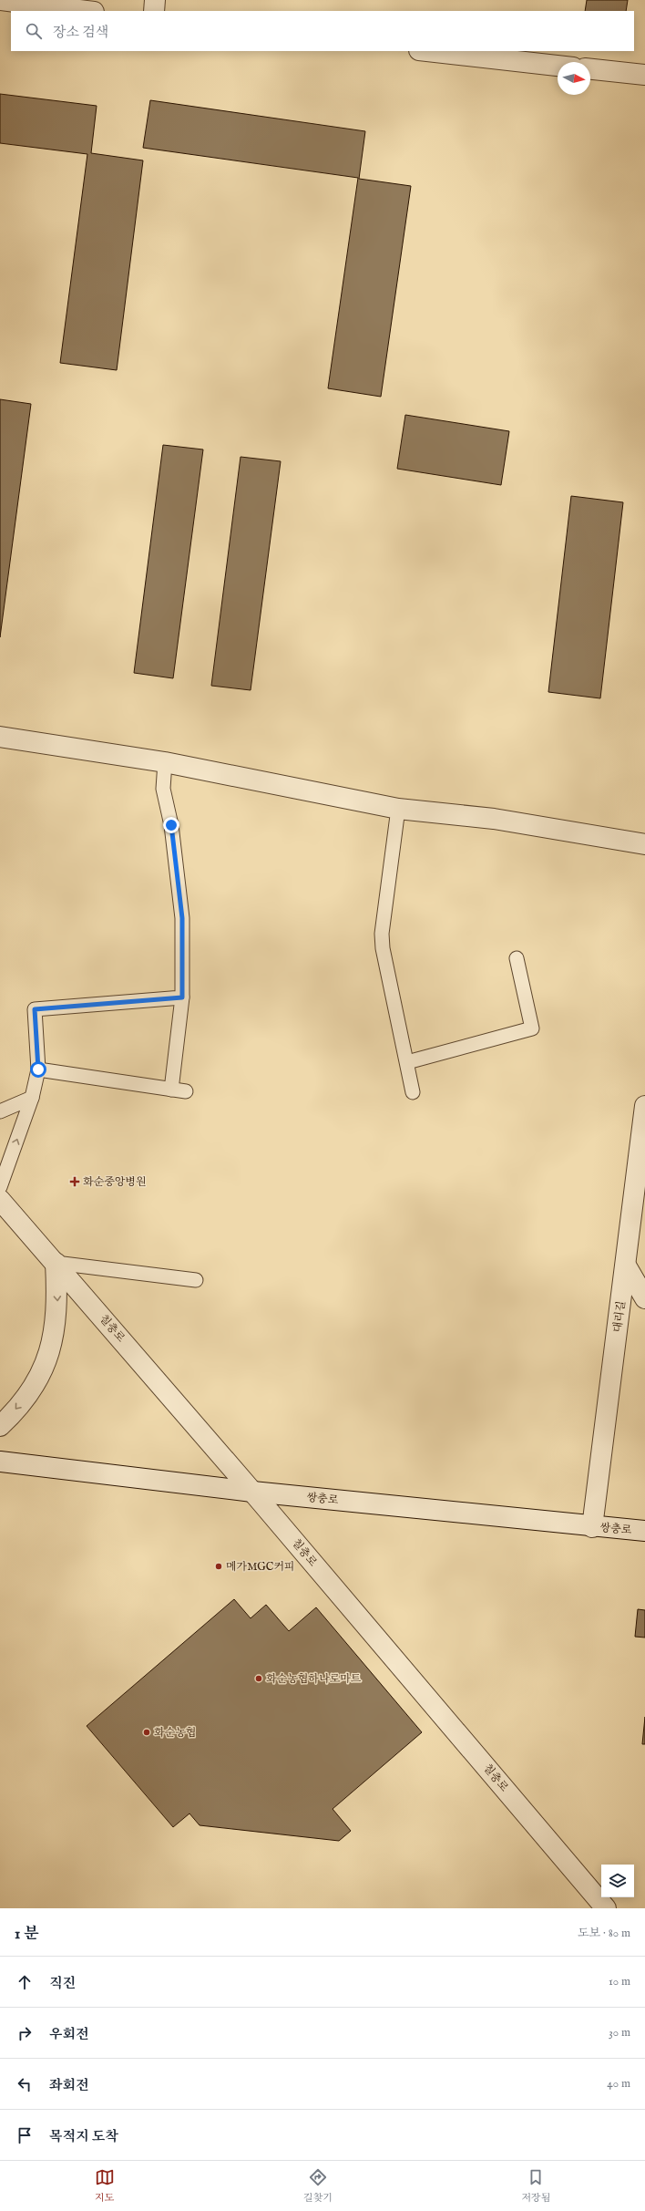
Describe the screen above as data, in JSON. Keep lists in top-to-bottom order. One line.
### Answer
{"streets":{"street":["대리길","칠충로","쌍충로"]},"crossings":[["대리길","쌍충로"],["칠충로","쌍충로"]],"places":{"health":["화순중앙병원"],"other":["메가MGC커피","화순농협하나로마트","화순농협"]},"north":"right","page":{"search":"장소 검색","heading":["1 분","도보 · 80 m"],"list":[["직진","10 m"],["우회전","30 m"],["좌회전","40 m"],"목적지 도착"],"nav":["지도","길찾기","저장됨"]}}
